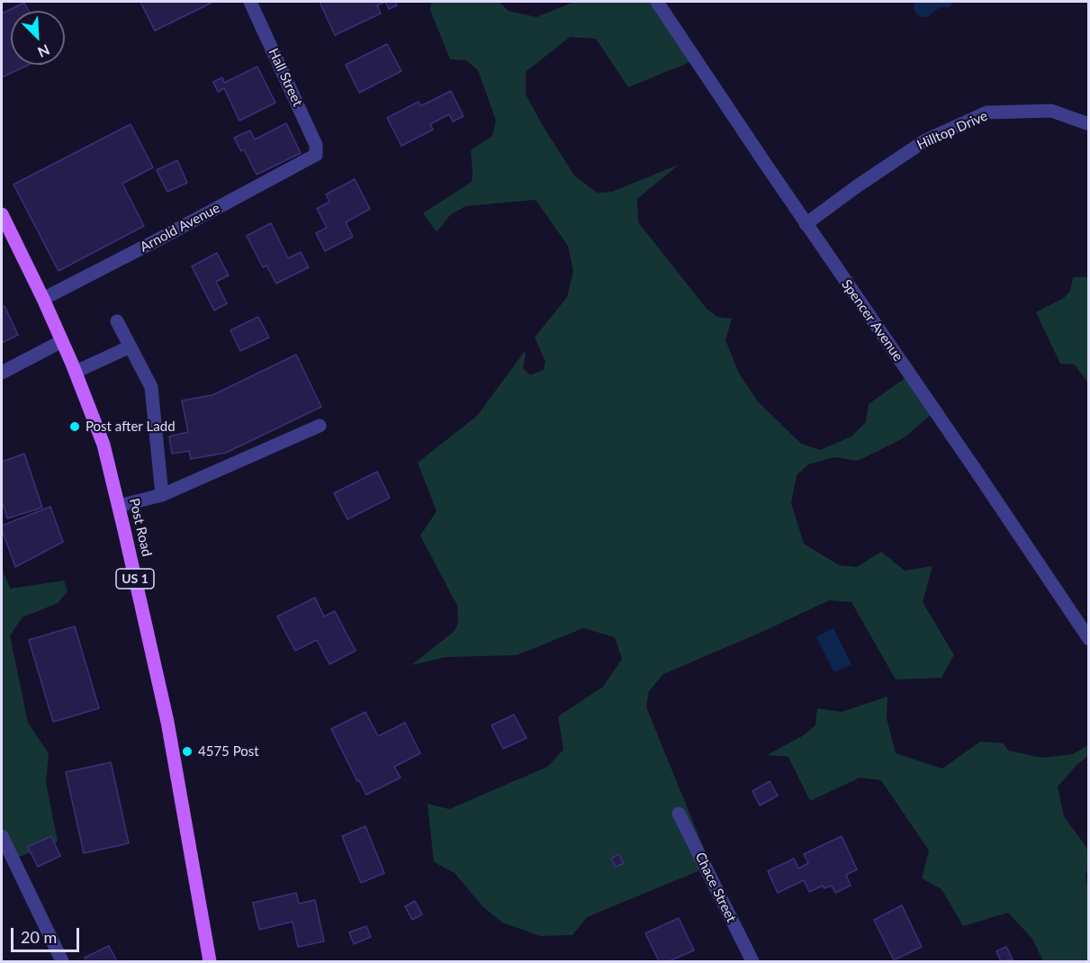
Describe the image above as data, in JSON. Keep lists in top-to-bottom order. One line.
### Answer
{"streets":{"main road":["Post Road","US 1"],"street":["Hall Street","Hilltop Drive","Arnold Avenue","Spencer Avenue","Chace Street"]},"crossings":[["Hall Street","Arnold Avenue"],["Hilltop Drive","Spencer Avenue"],["Arnold Avenue","Post Road"]],"places":["Post after Ladd","4575 Post"],"scale_bar":"20 m","north":"bottom right"}
